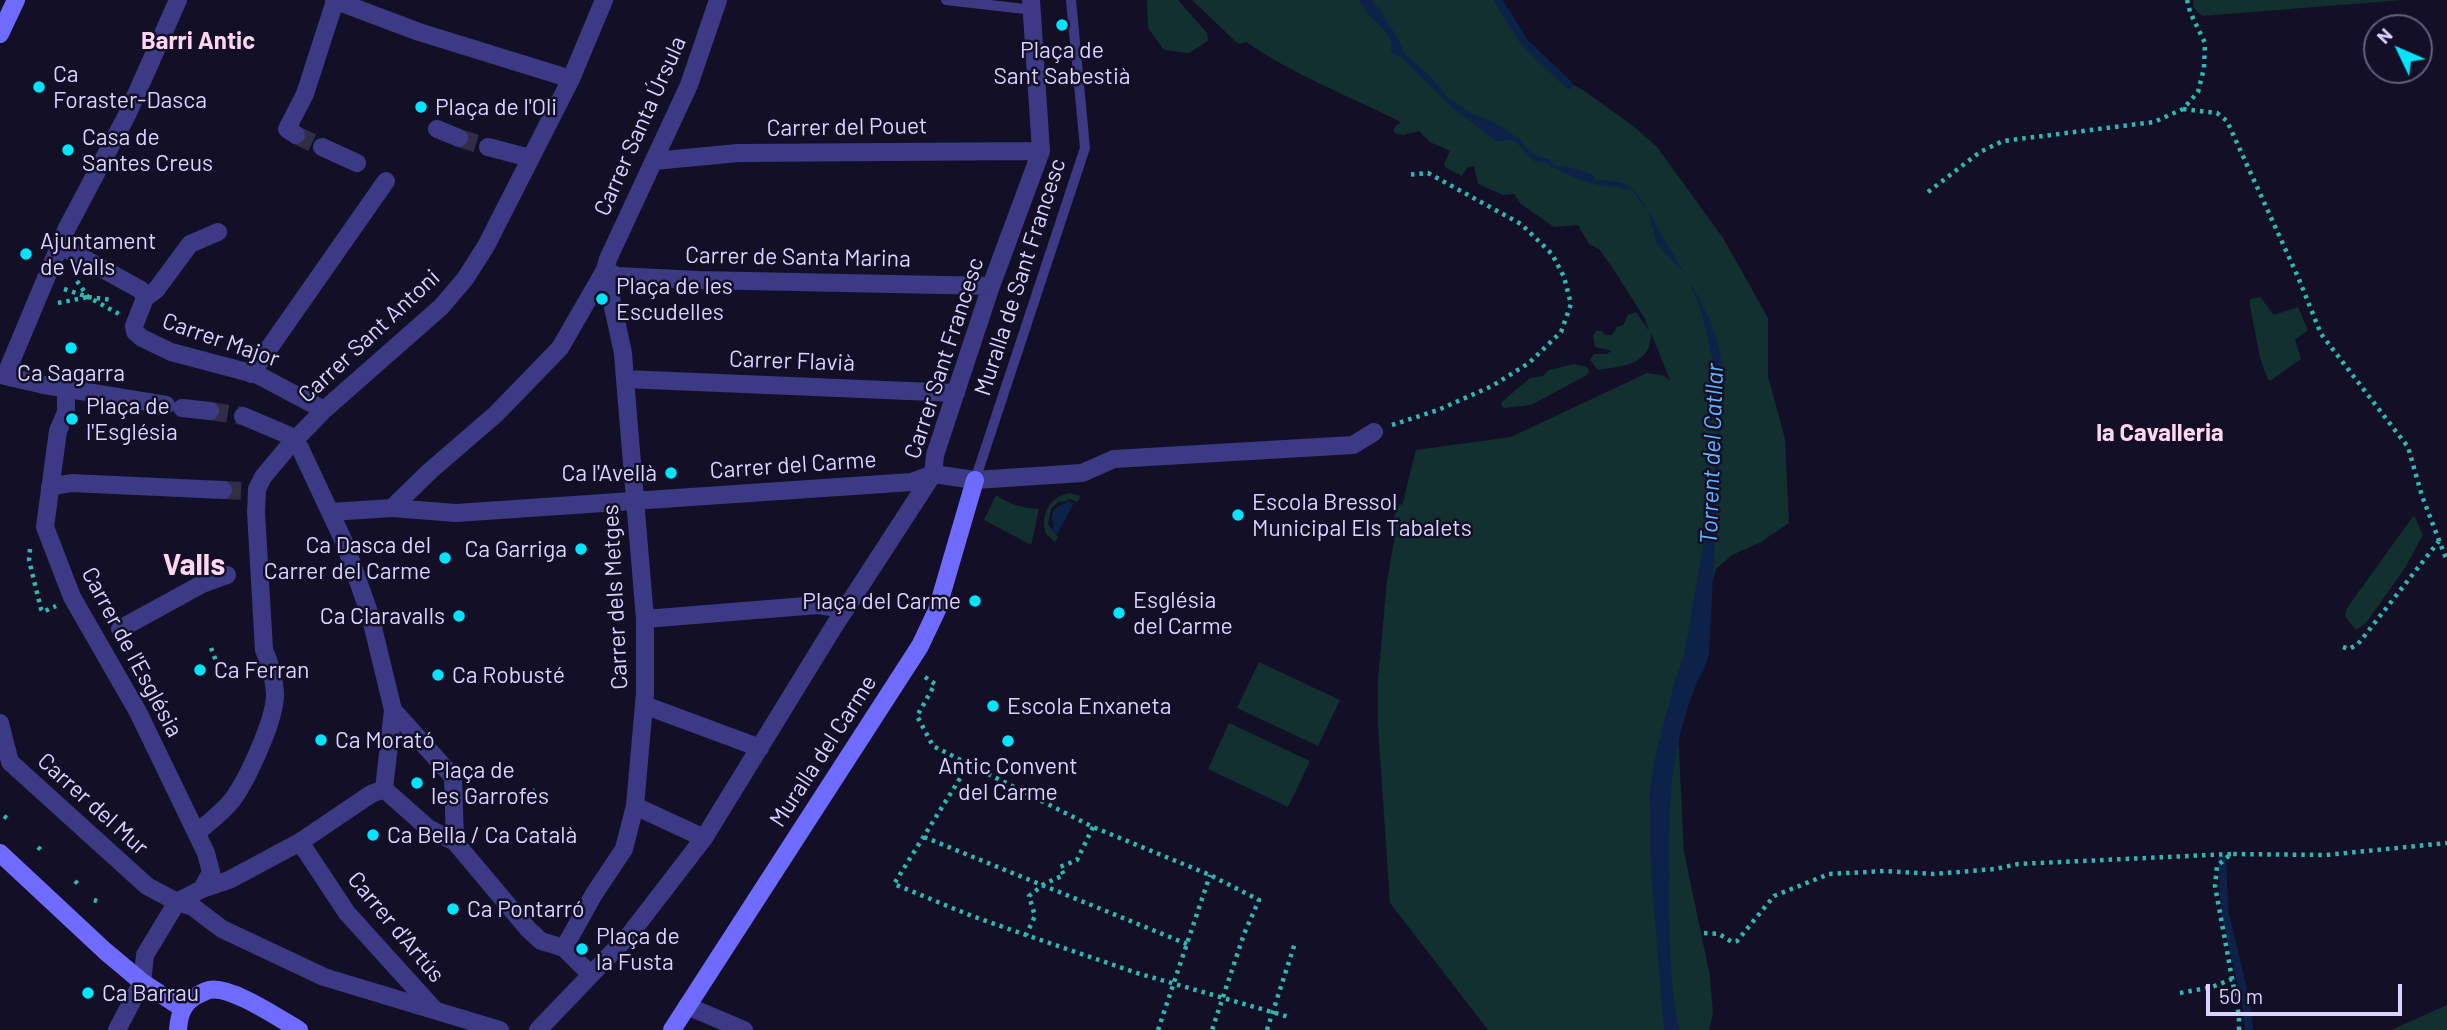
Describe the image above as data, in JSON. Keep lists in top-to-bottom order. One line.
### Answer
{"streets":{"main road":["Muralla del Carme"],"street":["Carrer Santa Úrsula","Carrer del Pouet","Carrer de Santa Marina","Carrer Sant Antoni","Carrer Major","Carrer Sant Francesc","Carrer Flavià","Carrer del Carme","Carrer dels Metges","Carrer de l'Església","Carrer del Mur","Carrer d'Artús"],"lane":["Muralla de Sant Francesc"]},"crossings":[["Carrer Santa Úrsula","Carrer del Pouet"],["Carrer Santa Úrsula","Carrer de Santa Marina"],["Carrer Santa Úrsula","Carrer del Carme"],["Carrer Santa Úrsula","Carrer dels Metges"],["Carrer del Pouet","Carrer Sant Francesc"],["Carrer de Santa Marina","Carrer Sant Francesc"],["Carrer de Santa Marina","Carrer dels Metges"],["Muralla de Sant Francesc","Carrer del Carme"],["Muralla de Sant Francesc","Muralla del Carme"],["Carrer Sant Antoni","Carrer Major"],["Carrer Sant Francesc","Carrer Flavià"],["Carrer Sant Francesc","Carrer del Carme"],["Carrer Flavià","Carrer dels Metges"],["Carrer del Carme","Carrer dels Metges"],["Carrer del Carme","Muralla del Carme"],["Carrer del Mur","Carrer d'Artús"]],"districts":["Barri Antic","la Cavalleria","Valls"],"water":["Torrent del Catllar"],"places":["Plaça de Sant Sabestià","Ca Foraster-Dasca","Plaça de l'Oli","Casa de Santes Creus","Ajuntament de Valls","Plaça de les Escudelles","Ca Sagarra","Plaça de l'Església","Ca l'Avellà","Escola Bressol Municipal Els Tabalets","Ca Garriga","Ca Dasca del Carrer del Carme","Plaça del Carme","Església del Carme","Ca Claravalls","Ca Ferran","Ca Robusté","Escola Enxaneta","Ca Morató","Antic Convent del Carme","Plaça de les Garrofes","Ca Bella / Ca Català","Ca Pontarró","Plaça de la Fusta","Ca Barrau"],"scale_bar":"50 m","north":"top left"}
